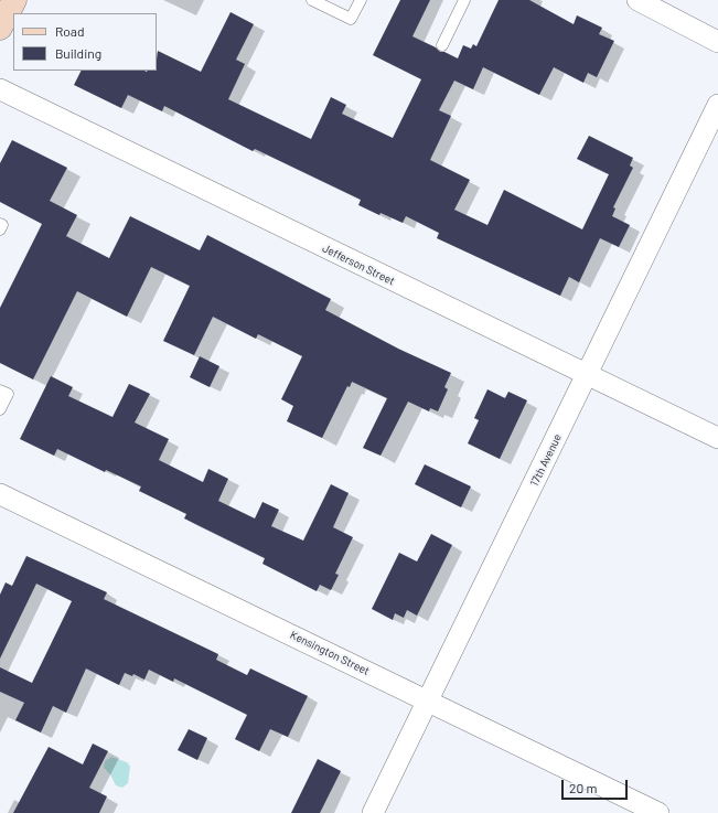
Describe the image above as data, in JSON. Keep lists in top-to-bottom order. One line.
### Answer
{"streets":{"street":["Jefferson Street","17th Avenue","Kensington Street"]},"crossings":[["Jefferson Street","17th Avenue"],["17th Avenue","Kensington Street"]],"legend":["Road","Building"],"scale_bar":"20 m"}
